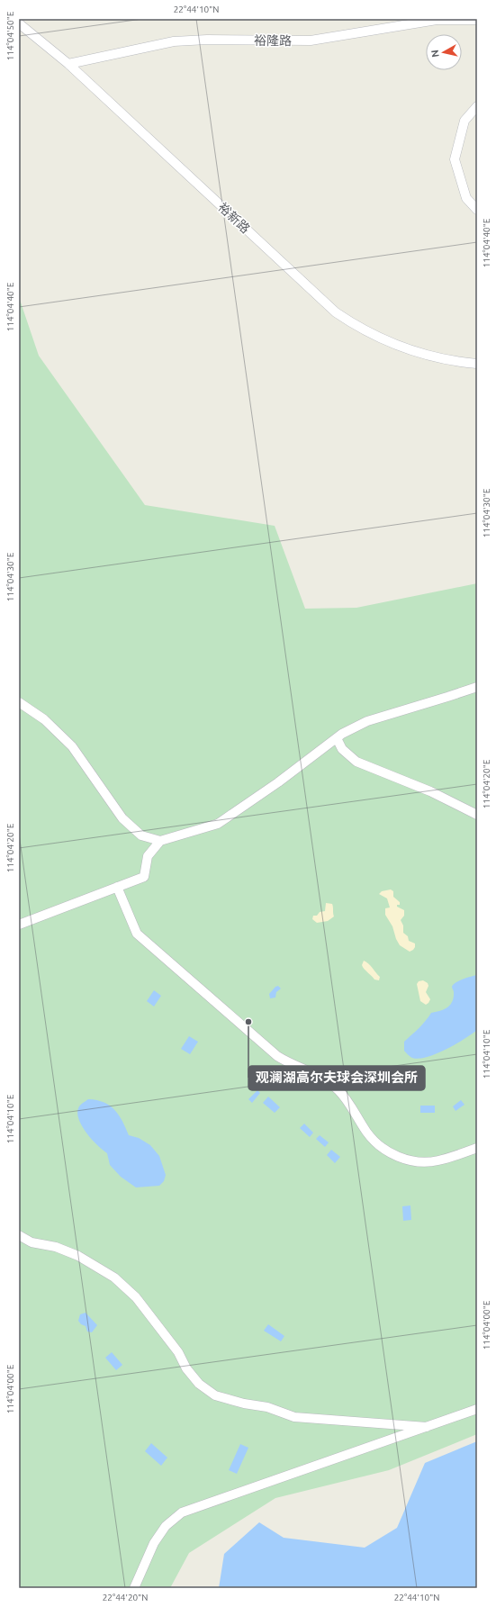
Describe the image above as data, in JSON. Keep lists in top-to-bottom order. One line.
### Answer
{"streets":{"street":["裕隆路","裕新路"]},"crossings":[["裕隆路","裕新路"]],"places":["观澜湖高尔夫球会深圳会所"],"north":"left","coordinates":["22°44'10\"N","114°04'50\"E","114°04'40\"E","114°04'30\"E","114°04'20\"E","114°04'10\"E","114°04'00\"E","22°44'20\"N"]}
